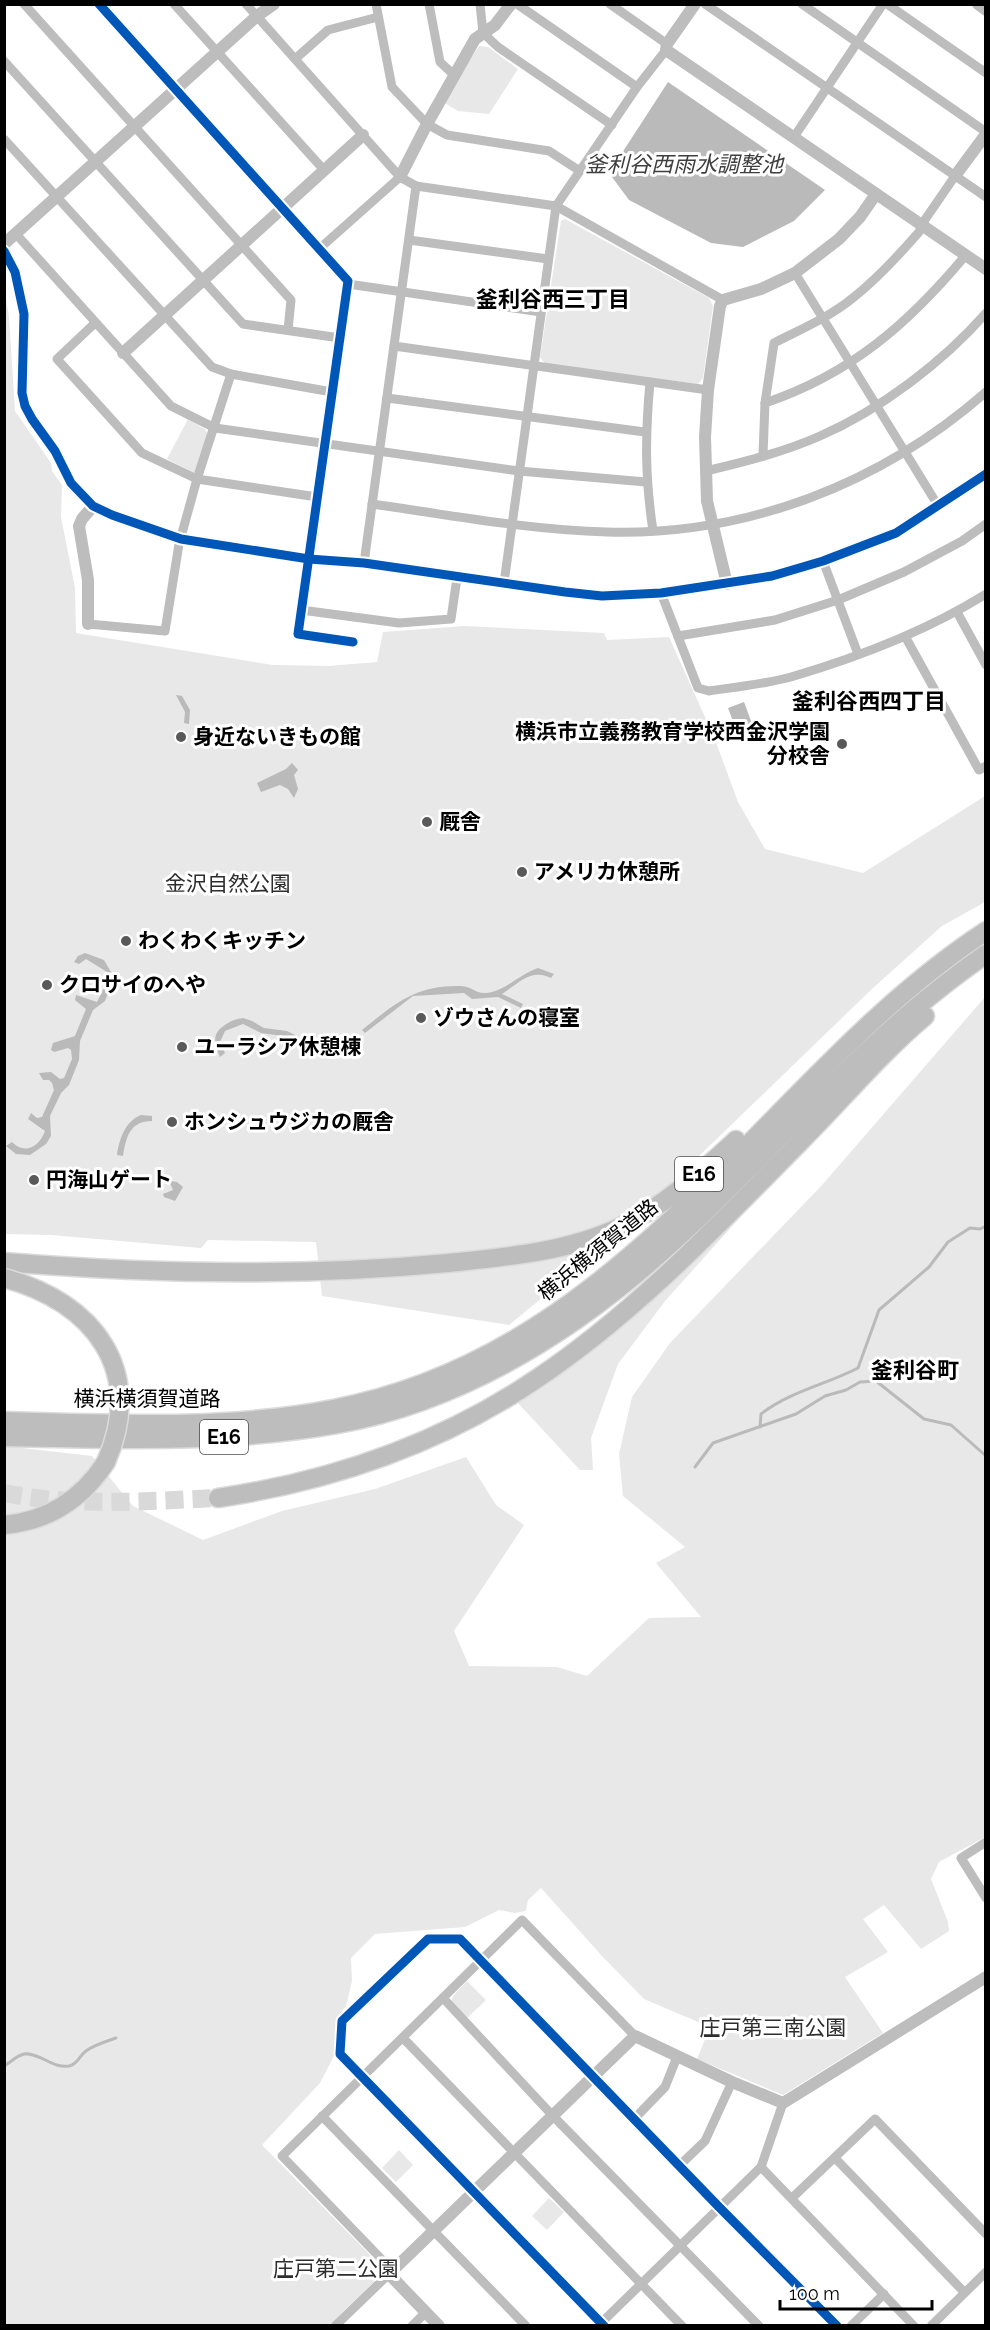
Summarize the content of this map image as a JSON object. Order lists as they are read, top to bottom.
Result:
{
  "streets": {
    "highway": ["E16", "横浜横須賀道路"]
  },
  "crossings": [
    ["E16", "横浜横須賀道路"]
  ],
  "districts": ["釜利谷西三丁目", "釜利谷西四丁目", "釜利谷町"],
  "water": ["釜利谷西雨水調整池"],
  "parks": ["金沢自然公園", "庄戸第三南公園", "庄戸第二公園"],
  "places": [
    "身近ないきもの館",
    "横浜市立義務教育学校西金沢学園 分校舎",
    "厩舎",
    "アメリカ休憩所",
    "わくわくキッチン",
    "クロサイのへや",
    "ゾウさんの寝室",
    "ユーラシア休憩棟",
    "ホンシュウジカの厩舎",
    "円海山ゲート"
  ],
  "scale_bar": "100 m"
}
